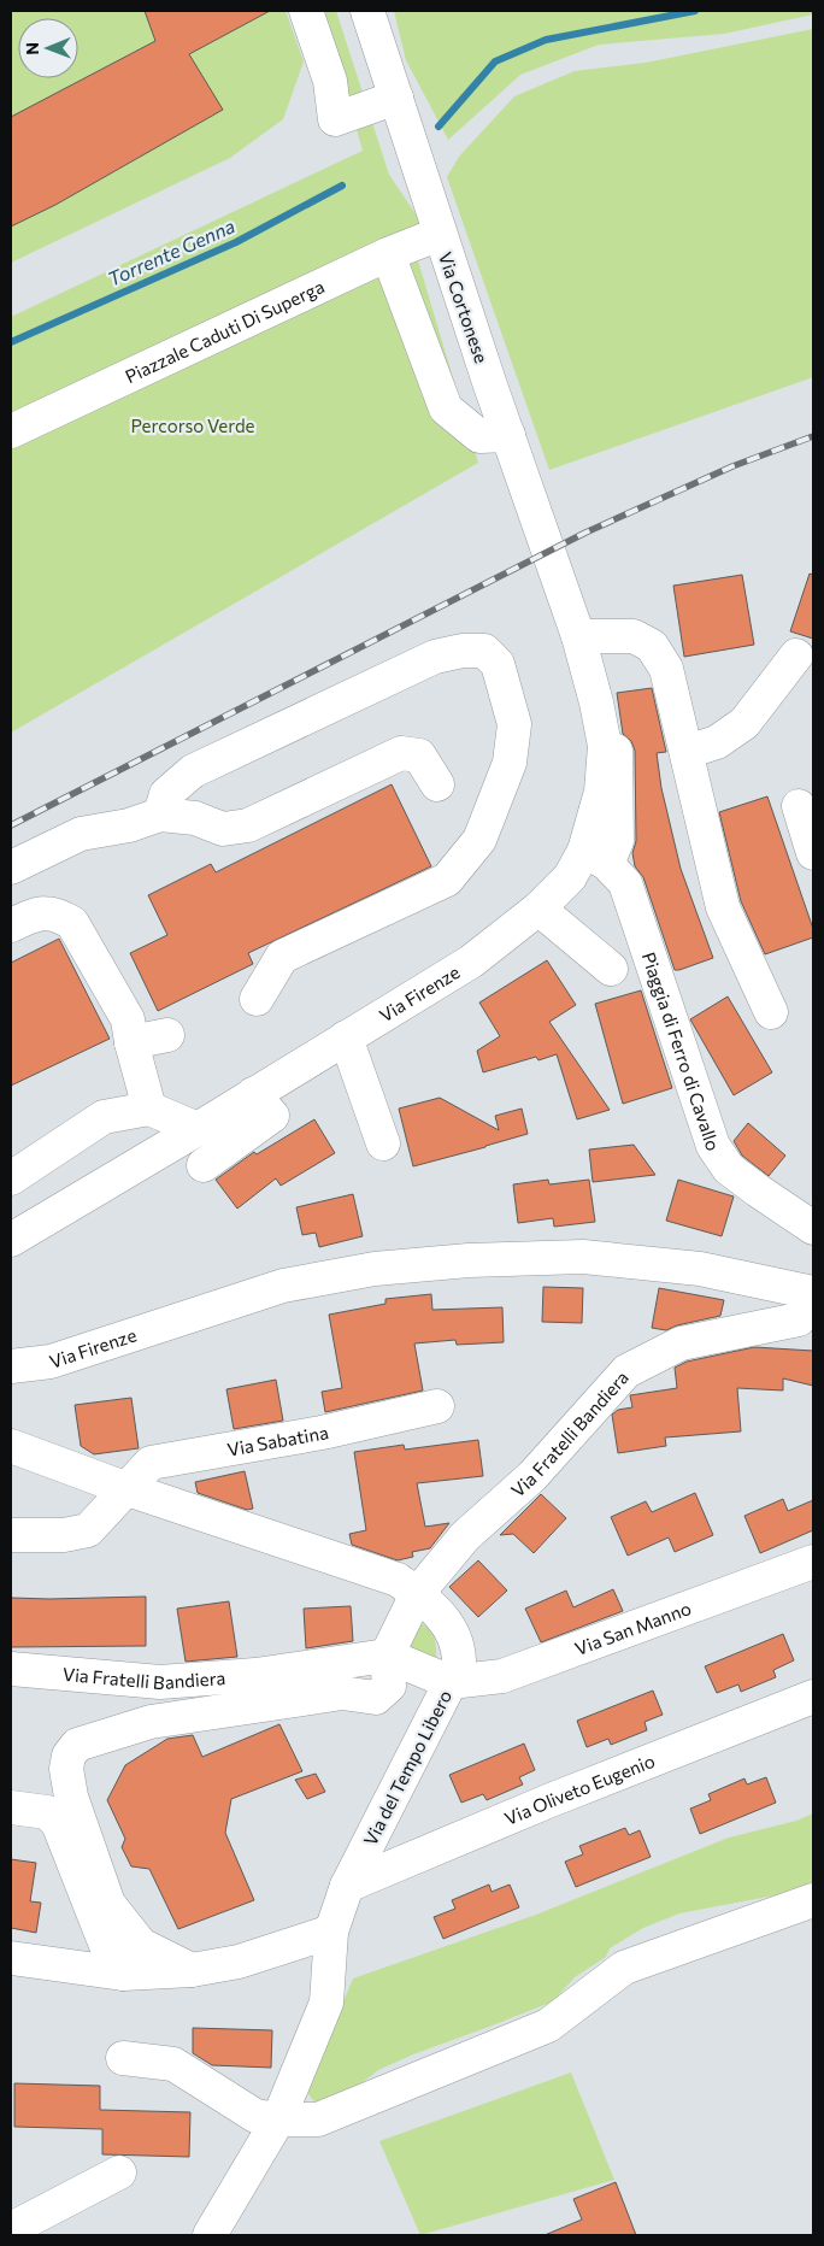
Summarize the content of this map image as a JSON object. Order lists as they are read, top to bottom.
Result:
{
  "streets": {
    "street": [
      "Via Cortonese",
      "Piazzale Caduti Di Superga",
      "Via Firenze",
      "Piaggia di Ferro di Cavallo",
      "Via Fratelli Bandiera",
      "Via Sabatina",
      "Via San Manno",
      "Via del Tempo Libero",
      "Via Oliveto Eugenio"
    ]
  },
  "crossings": [
    ["Via Cortonese", "Piazzale Caduti Di Superga"],
    ["Via Cortonese", "Via Firenze"],
    ["Via Firenze", "Piaggia di Ferro di Cavallo"],
    ["Via Fratelli Bandiera", "Via del Tempo Libero"],
    ["Via Sabatina", "Via del Tempo Libero"],
    ["Via San Manno", "Via del Tempo Libero"],
    ["Via del Tempo Libero", "Via Oliveto Eugenio"]
  ],
  "water": ["Torrente Genna"],
  "parks": ["Percorso Verde"],
  "north": "left"
}
